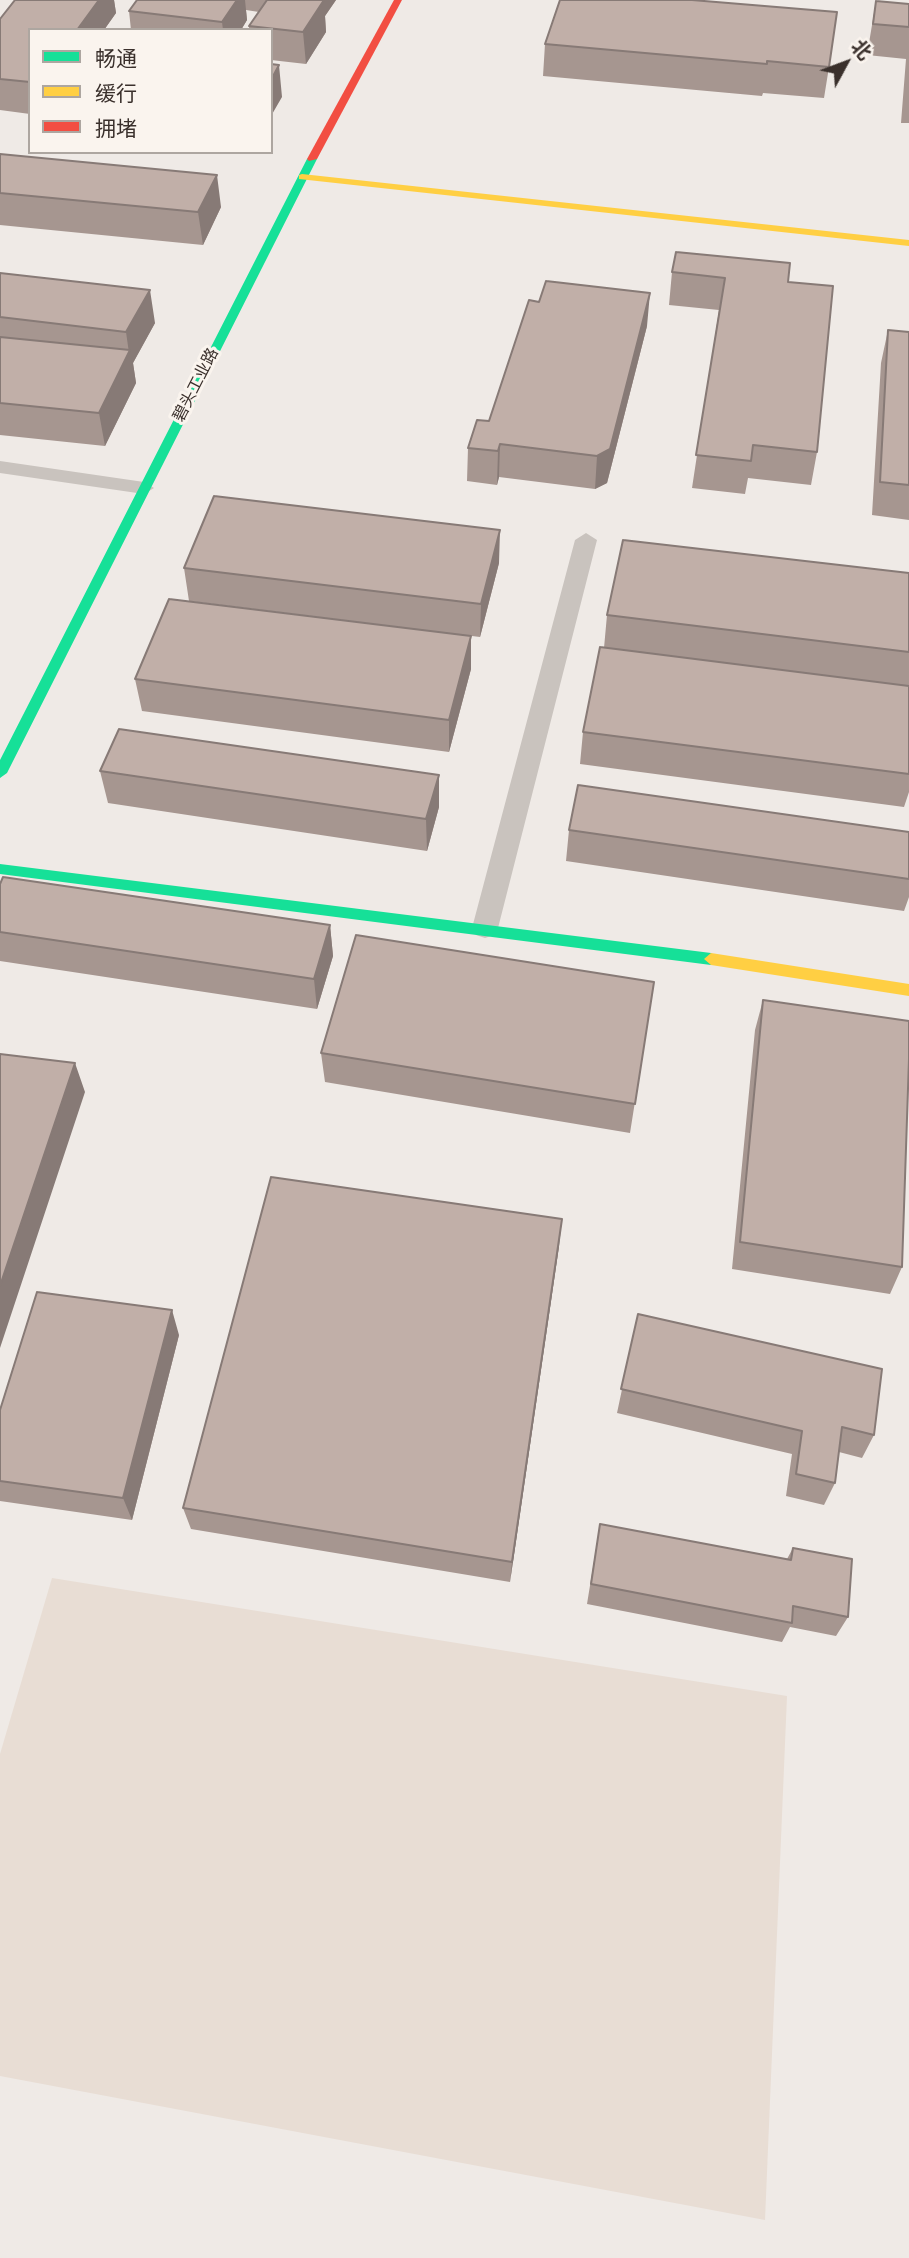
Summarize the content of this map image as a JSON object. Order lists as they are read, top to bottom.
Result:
{
  "streets": {
    "street": ["碧头工业路"]
  },
  "legend": ["畅通", "缓行", "拥堵"],
  "north": "top right"
}
